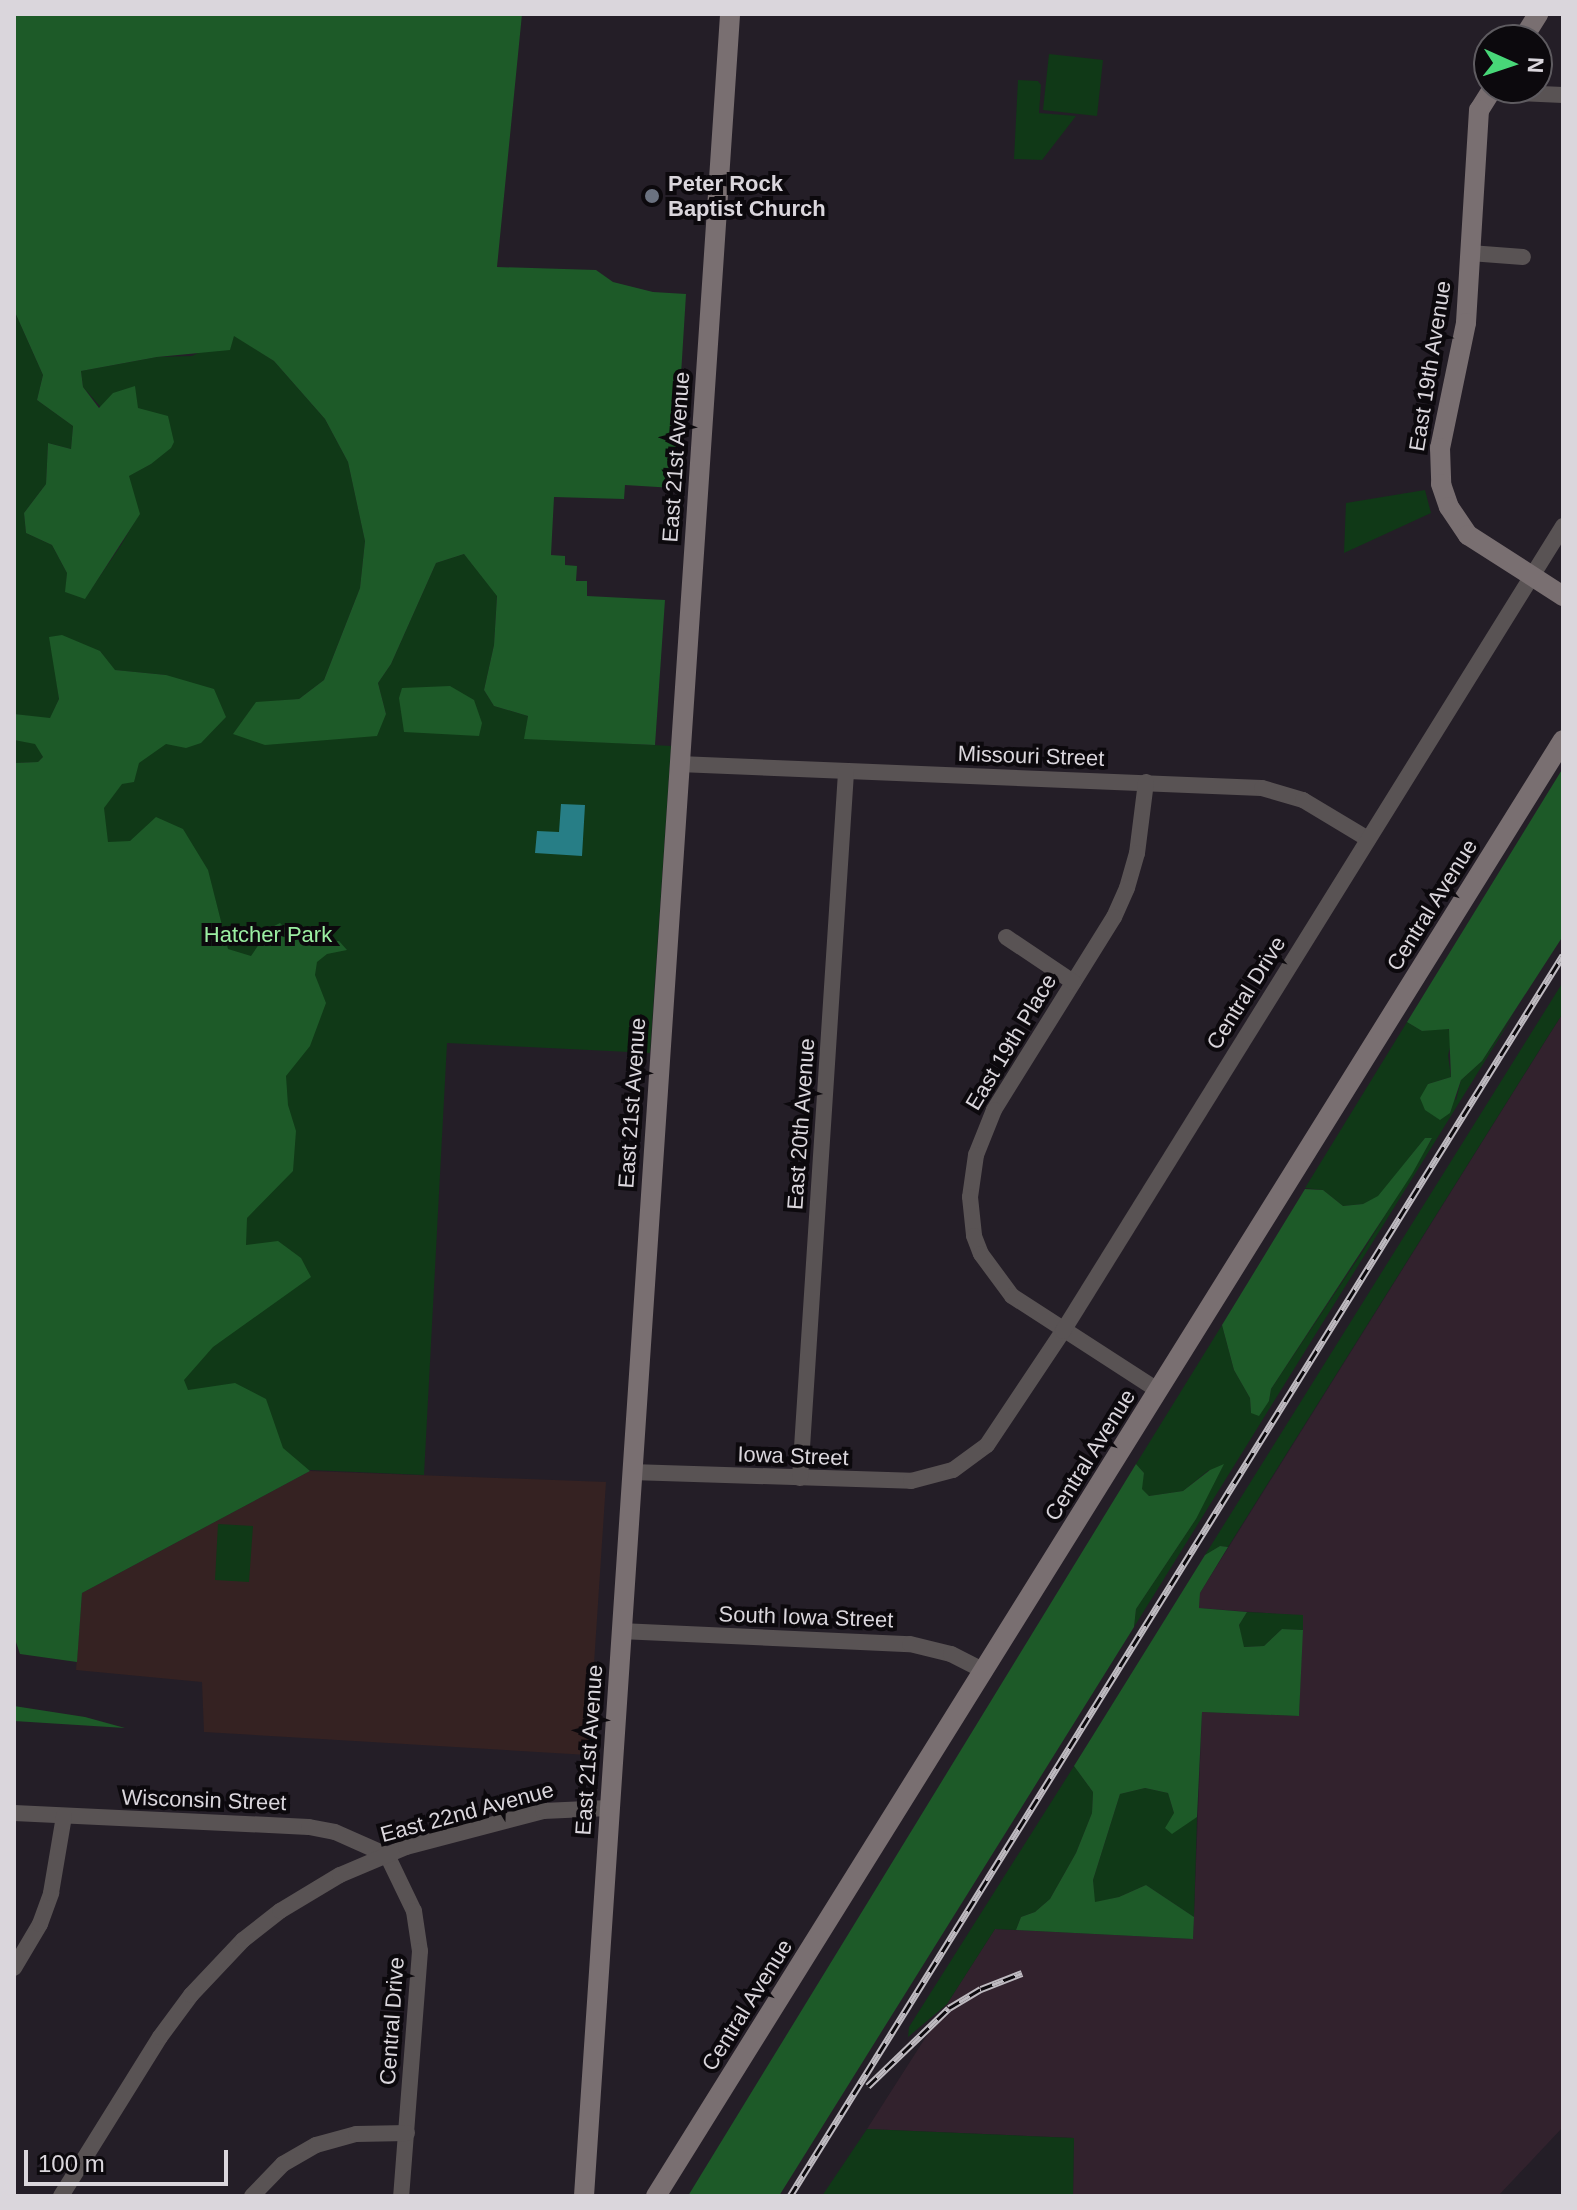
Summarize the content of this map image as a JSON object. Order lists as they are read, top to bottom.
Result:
{
  "streets": {
    "street": [
      "East 19th Avenue",
      "East 21st Avenue",
      "Missouri Street",
      "Central Avenue",
      "Central Drive",
      "East 19th Place",
      "East 20th Avenue",
      "Iowa Street",
      "South Iowa Street",
      "Wisconsin Street",
      "East 22nd Avenue"
    ]
  },
  "crossings": [
    ["East 19th Avenue", "Central Drive"],
    ["East 21st Avenue", "Missouri Street"],
    ["East 21st Avenue", "Iowa Street"],
    ["East 21st Avenue", "South Iowa Street"],
    ["East 21st Avenue", "East 22nd Avenue"],
    ["Missouri Street", "Central Drive"],
    ["Missouri Street", "East 19th Place"],
    ["Missouri Street", "East 20th Avenue"],
    ["Central Avenue", "East 19th Place"],
    ["Central Avenue", "South Iowa Street"],
    ["Central Drive", "East 19th Place"],
    ["Central Drive", "Iowa Street"],
    ["Central Drive", "Wisconsin Street"],
    ["Central Drive", "East 22nd Avenue"],
    ["East 20th Avenue", "Iowa Street"],
    ["Wisconsin Street", "East 22nd Avenue"]
  ],
  "parks": ["Hatcher Park"],
  "places": ["Peter Rock Baptist Church"],
  "scale_bar": "100 m",
  "north": "right"
}
